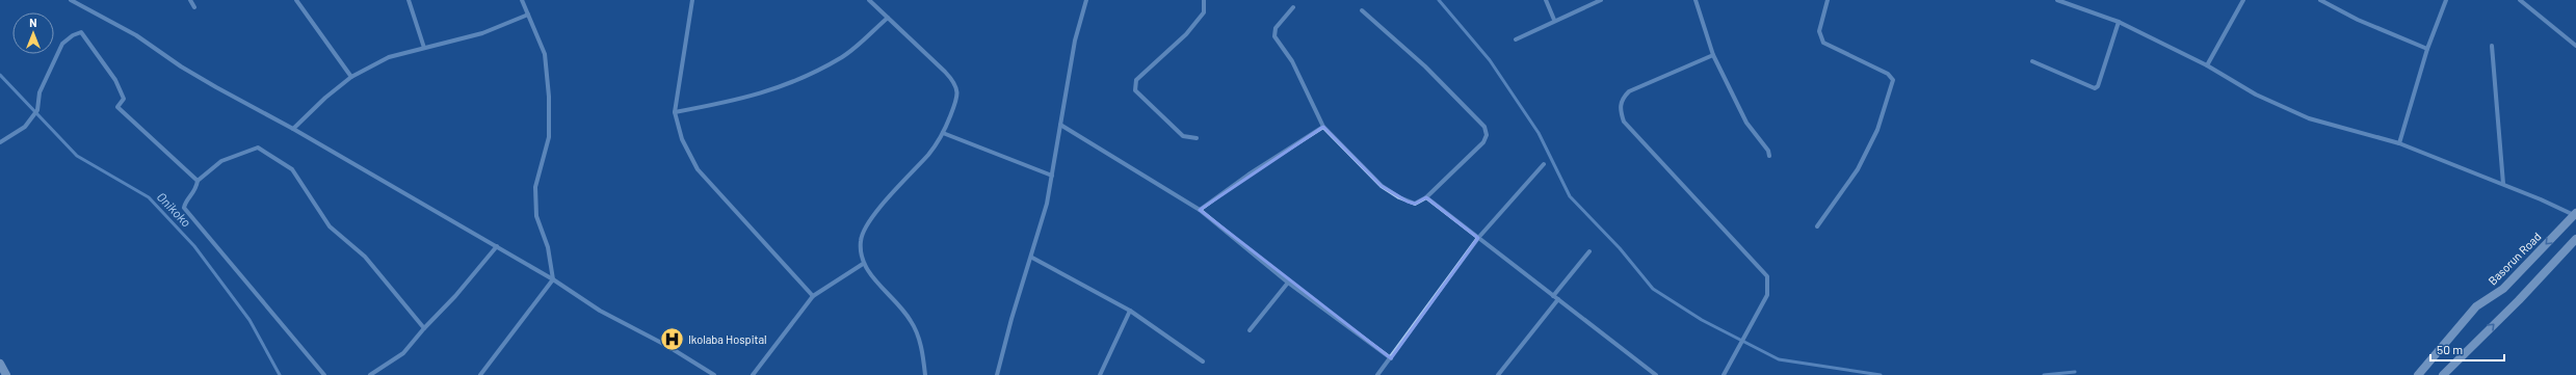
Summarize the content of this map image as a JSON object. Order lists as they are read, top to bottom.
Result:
{
  "streets": {
    "main road": ["Basorun Road"]
  },
  "water": ["Onikoko"],
  "places": {
    "hospital": ["Ikolaba Hospital"]
  },
  "scale_bar": "50 m",
  "north": "top"
}
